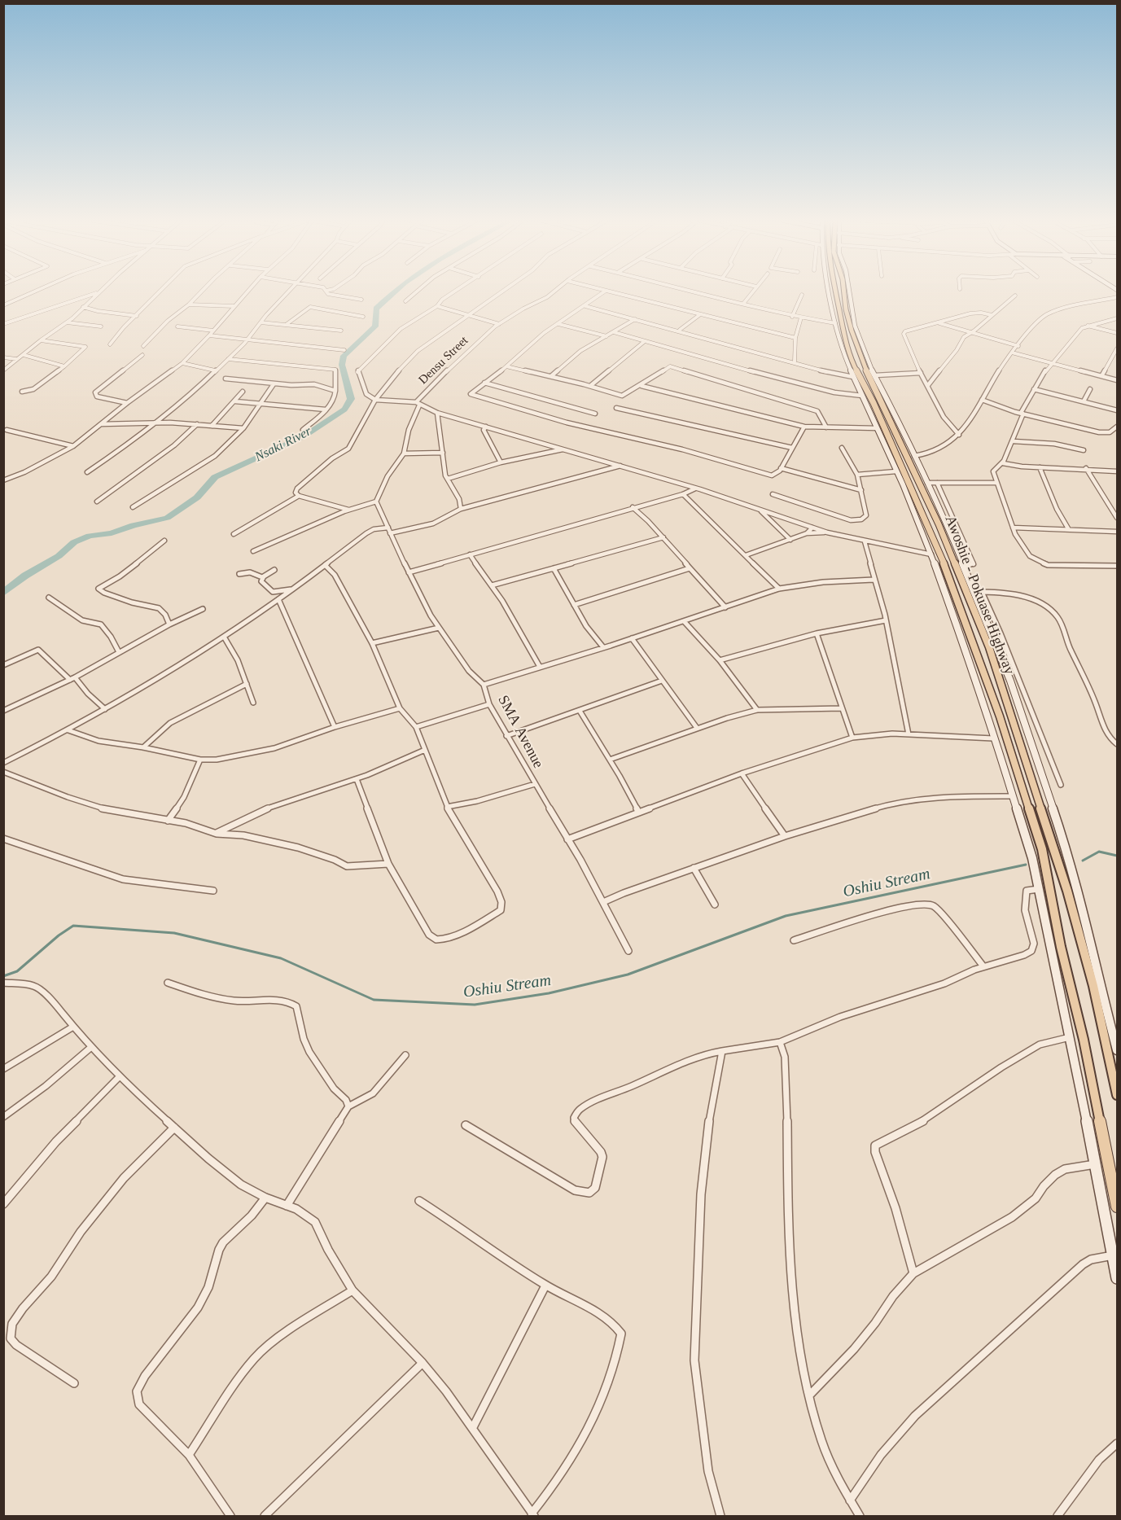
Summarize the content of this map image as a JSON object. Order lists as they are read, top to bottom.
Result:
{
  "streets": {
    "main road": ["Awoshie - Pokuase Highway"],
    "street": ["Densu Street", "SMA Avenue"]
  },
  "water": ["Nsaki River", "Oshiu Stream"]
}
